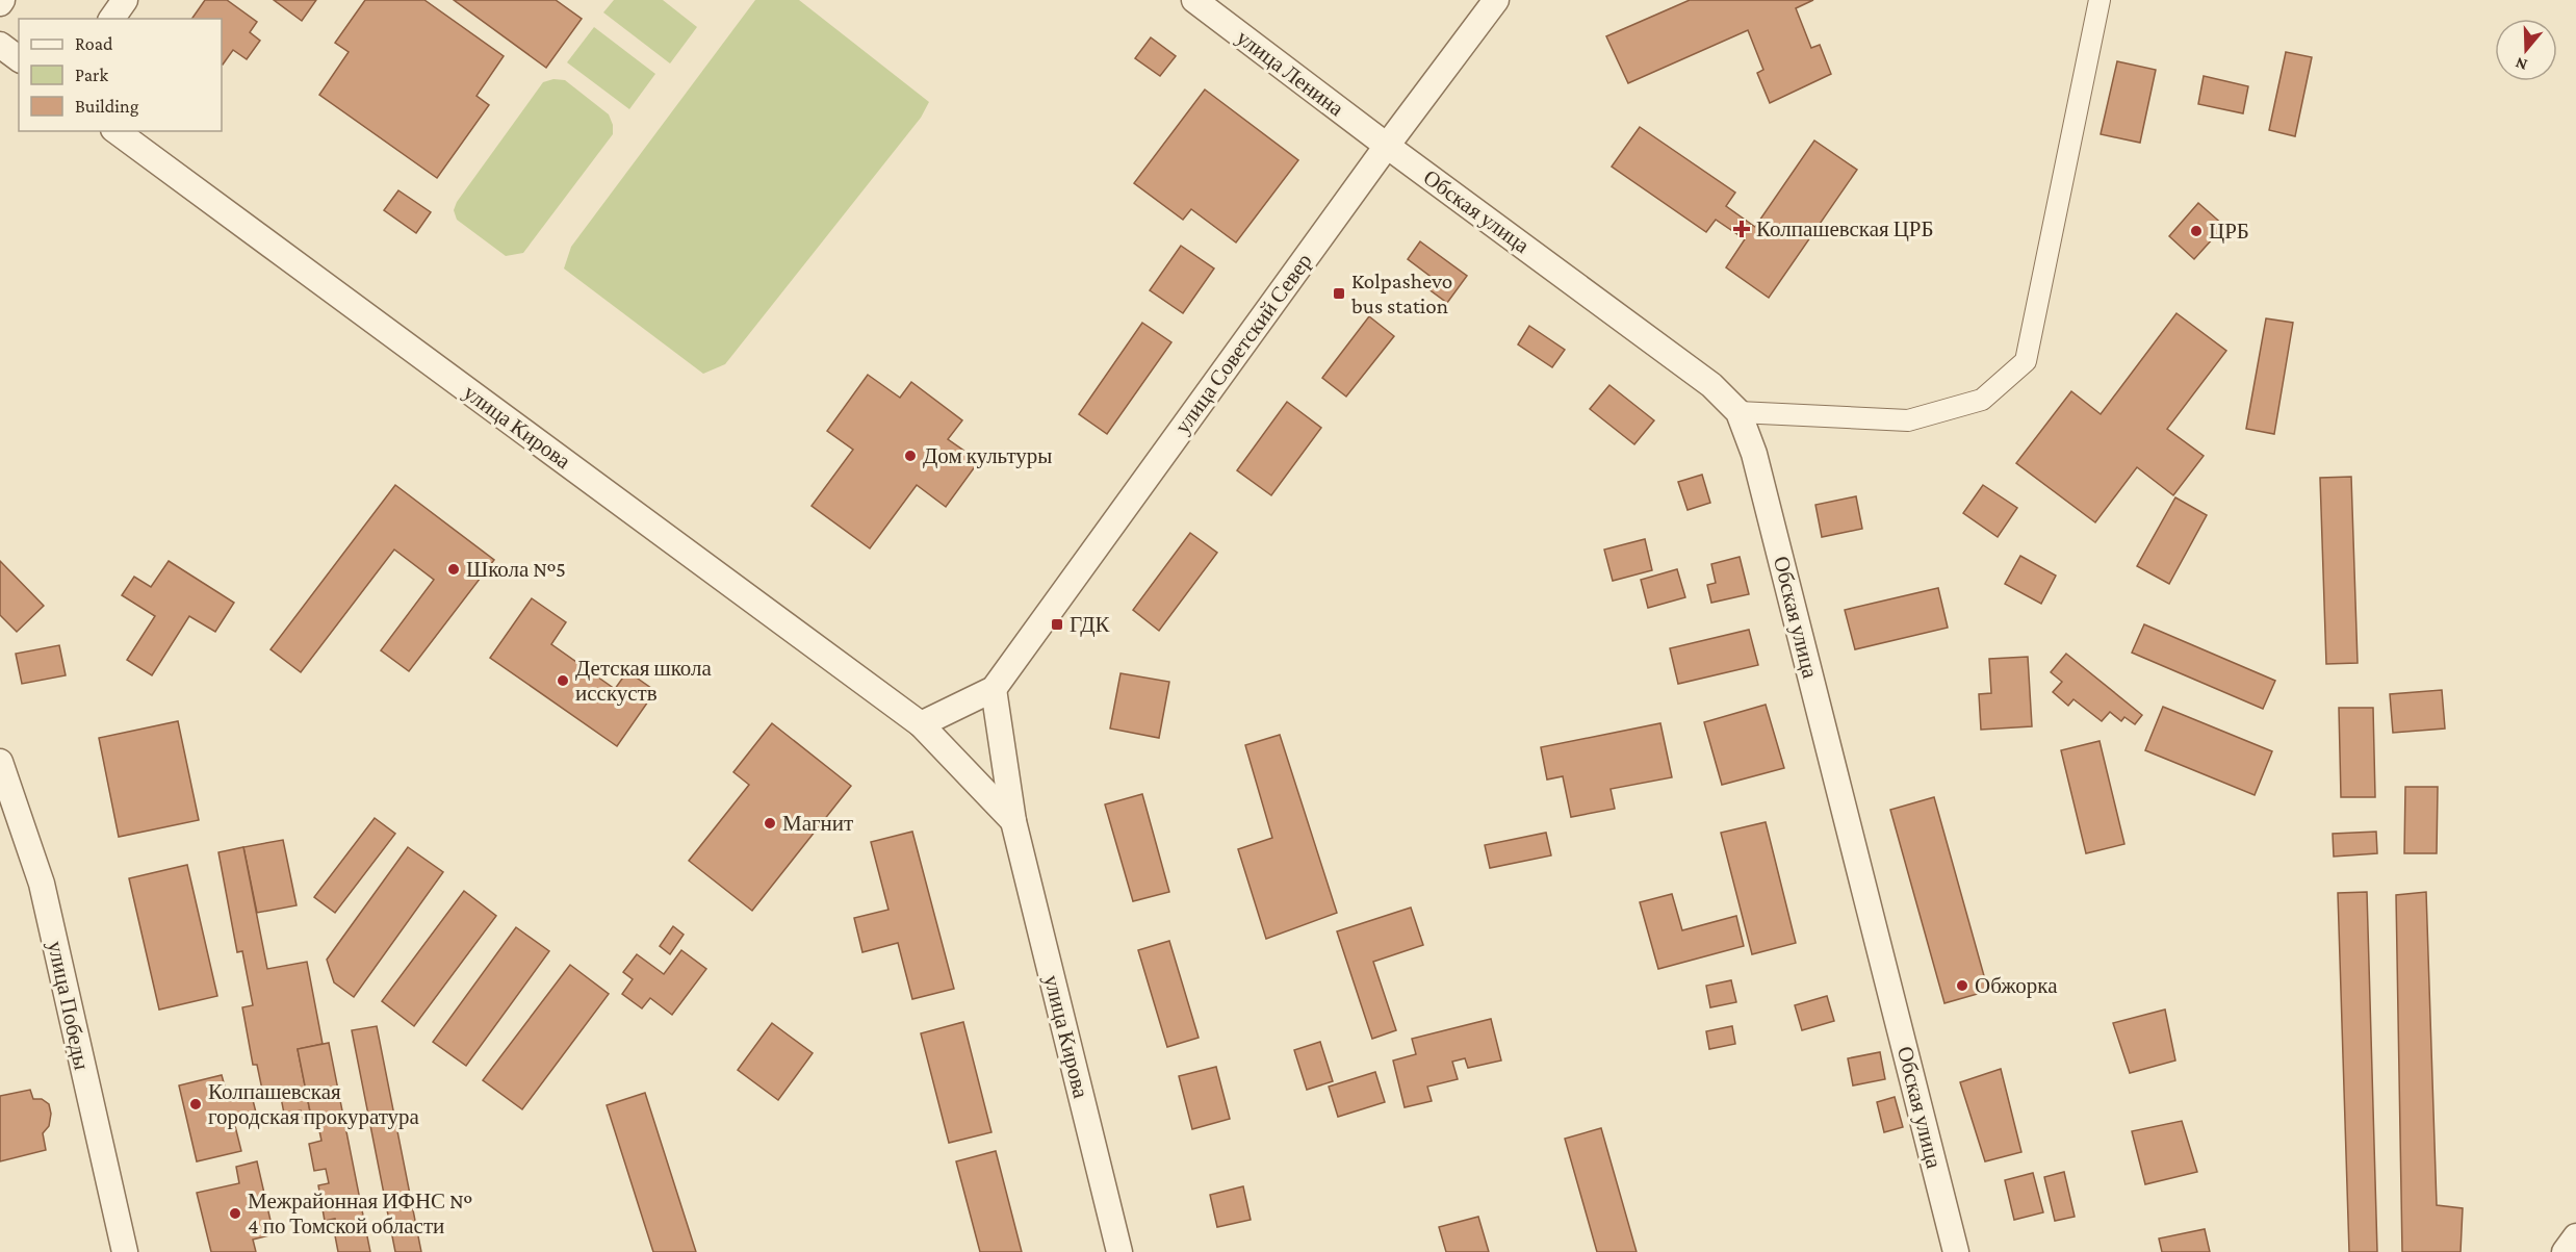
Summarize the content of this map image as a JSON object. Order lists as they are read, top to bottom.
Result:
{
  "streets": {
    "street": [
      "улица Ленина",
      "Обская улица",
      "улица Советский Север",
      "улица Кирова",
      "улица Победы"
    ]
  },
  "crossings": [
    ["улица Ленина", "Обская улица"],
    ["улица Ленина", "улица Советский Север"],
    ["Обская улица", "улица Советский Север"],
    ["улица Советский Север", "улица Кирова"]
  ],
  "places": {
    "health": ["Колпашевская ЦРБ"],
    "other": [
      "ЦРБ",
      "Дом культуры",
      "Школа №5",
      "Детская школа исскуств",
      "Магнит",
      "Обжорка",
      "Колпашевская городская прокуратура",
      "Межрайонная ИФНС № 4 по Томской области"
    ],
    "transit": ["Kolpashevo bus station", "ГДК"]
  },
  "legend": ["Road", "Park", "Building"],
  "north": "bottom"
}
